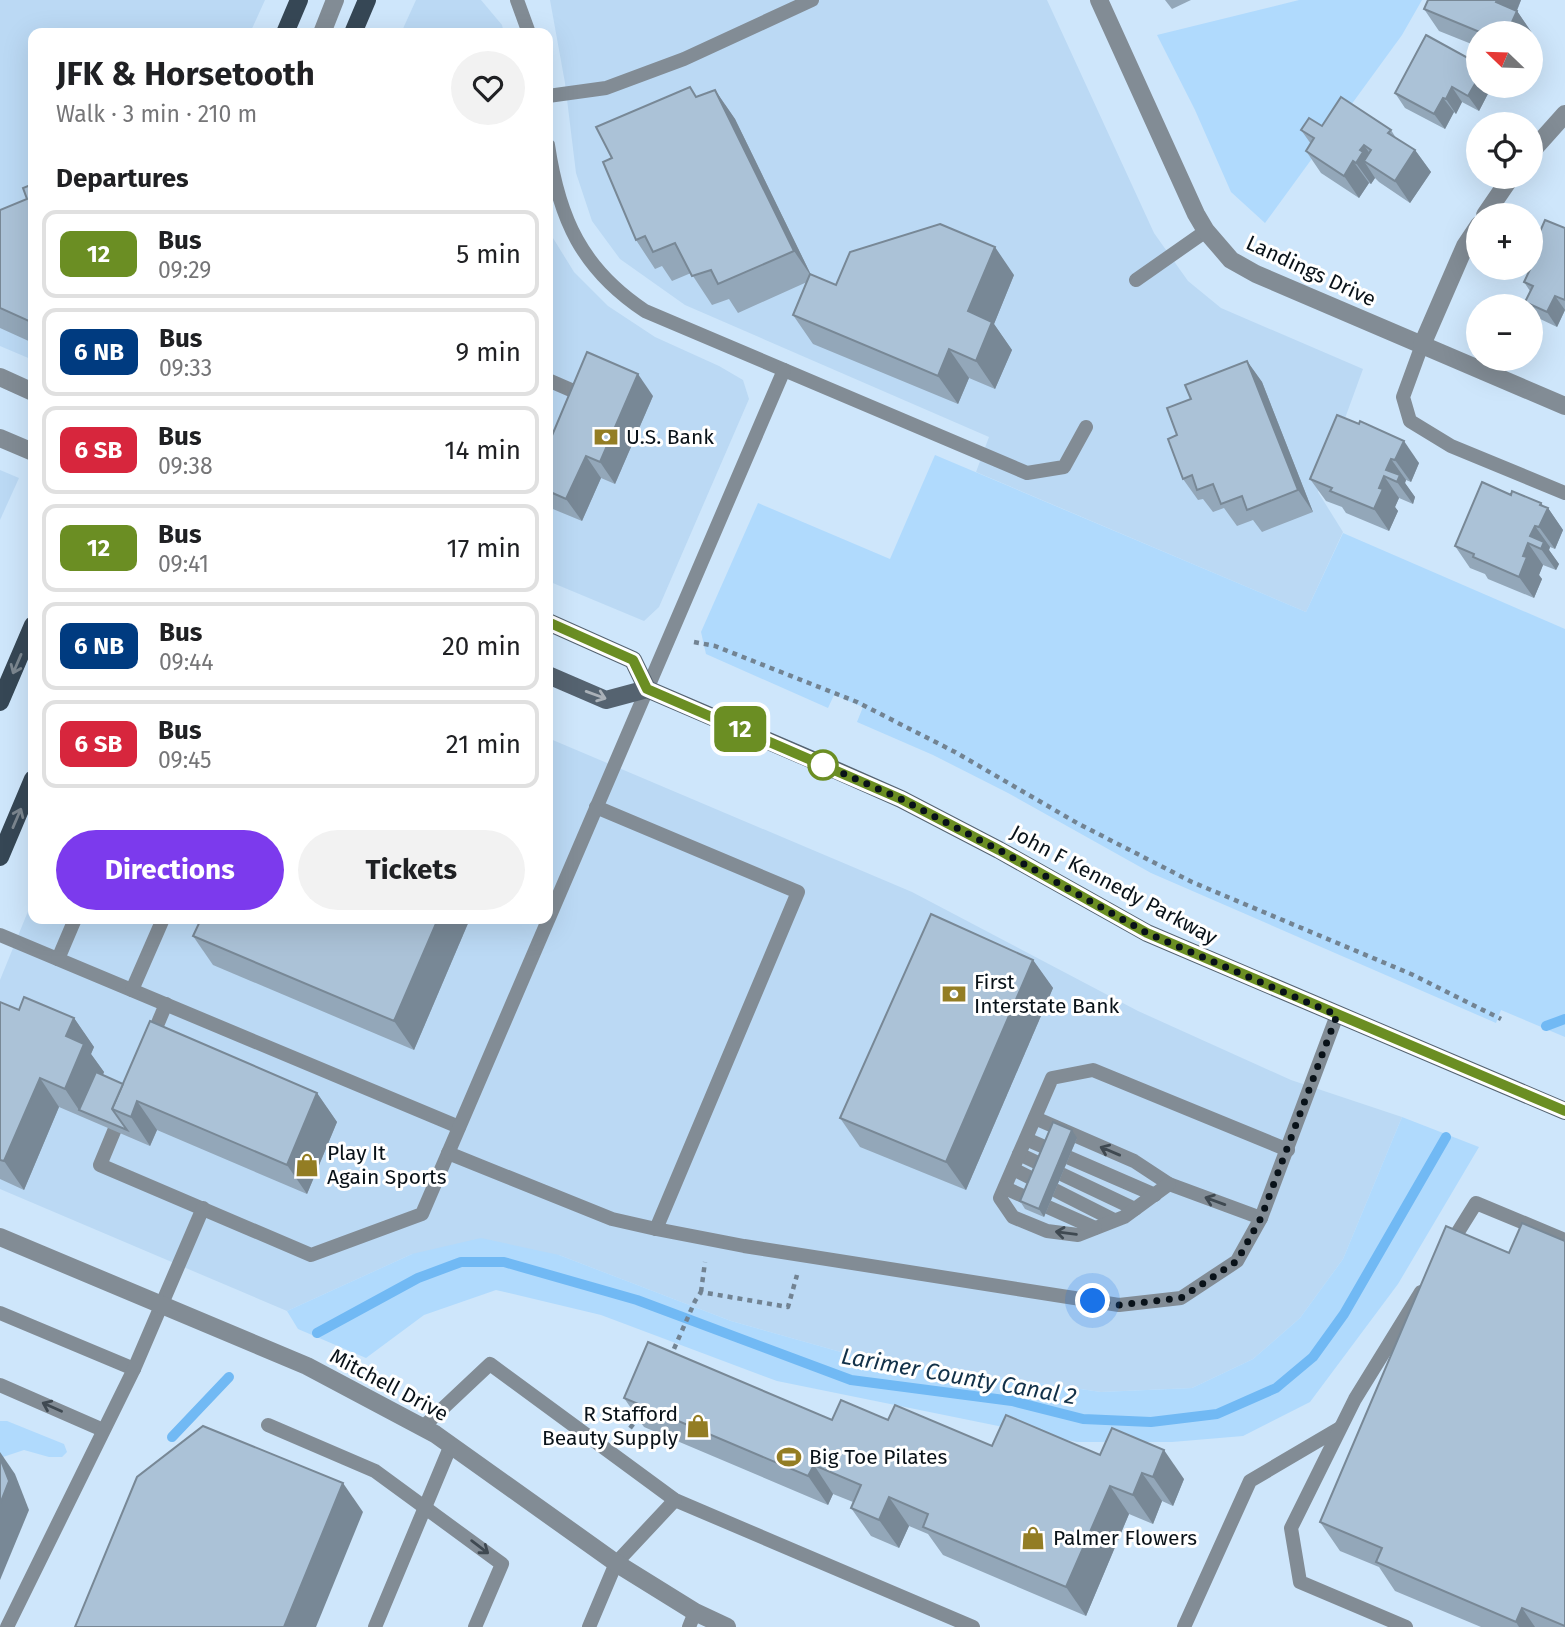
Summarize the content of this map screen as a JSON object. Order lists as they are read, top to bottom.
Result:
{
  "streets": {
    "street": ["Landings Drive", "John F Kennedy Parkway", "Mitchell Drive"]
  },
  "water": ["Larimer County Canal 2"],
  "places": {
    "bank": ["U.S. Bank", "First Interstate Bank"],
    "shop": ["Play It Again Sports", "R Stafford Beauty Supply", "Palmer Flowers"],
    "sports": ["Big Toe Pilates"]
  },
  "lines": ["bus line 12"],
  "north": "top left",
  "page": {
    "on_map": "12",
    "map_buttons": ["+", "−"],
    "heading": [
      ["JFK & Horsetooth", "Walk · 3 min · 210 m"],
      "Departures"
    ],
    "list": [
      {
        "mark": "12",
        "name": "Bus",
        "note": "09:29",
        "value": "5 min"
      },
      {
        "mark": "6 NB",
        "name": "Bus",
        "note": "09:33",
        "value": "9 min"
      },
      {
        "mark": "6 SB",
        "name": "Bus",
        "note": "09:38",
        "value": "14 min"
      },
      {
        "mark": "12",
        "name": "Bus",
        "note": "09:41",
        "value": "17 min"
      },
      {
        "mark": "6 NB",
        "name": "Bus",
        "note": "09:44",
        "value": "20 min"
      },
      {
        "mark": "6 SB",
        "name": "Bus",
        "note": "09:45",
        "value": "21 min"
      }
    ],
    "buttons": ["Directions", "Tickets"]
  }
}
